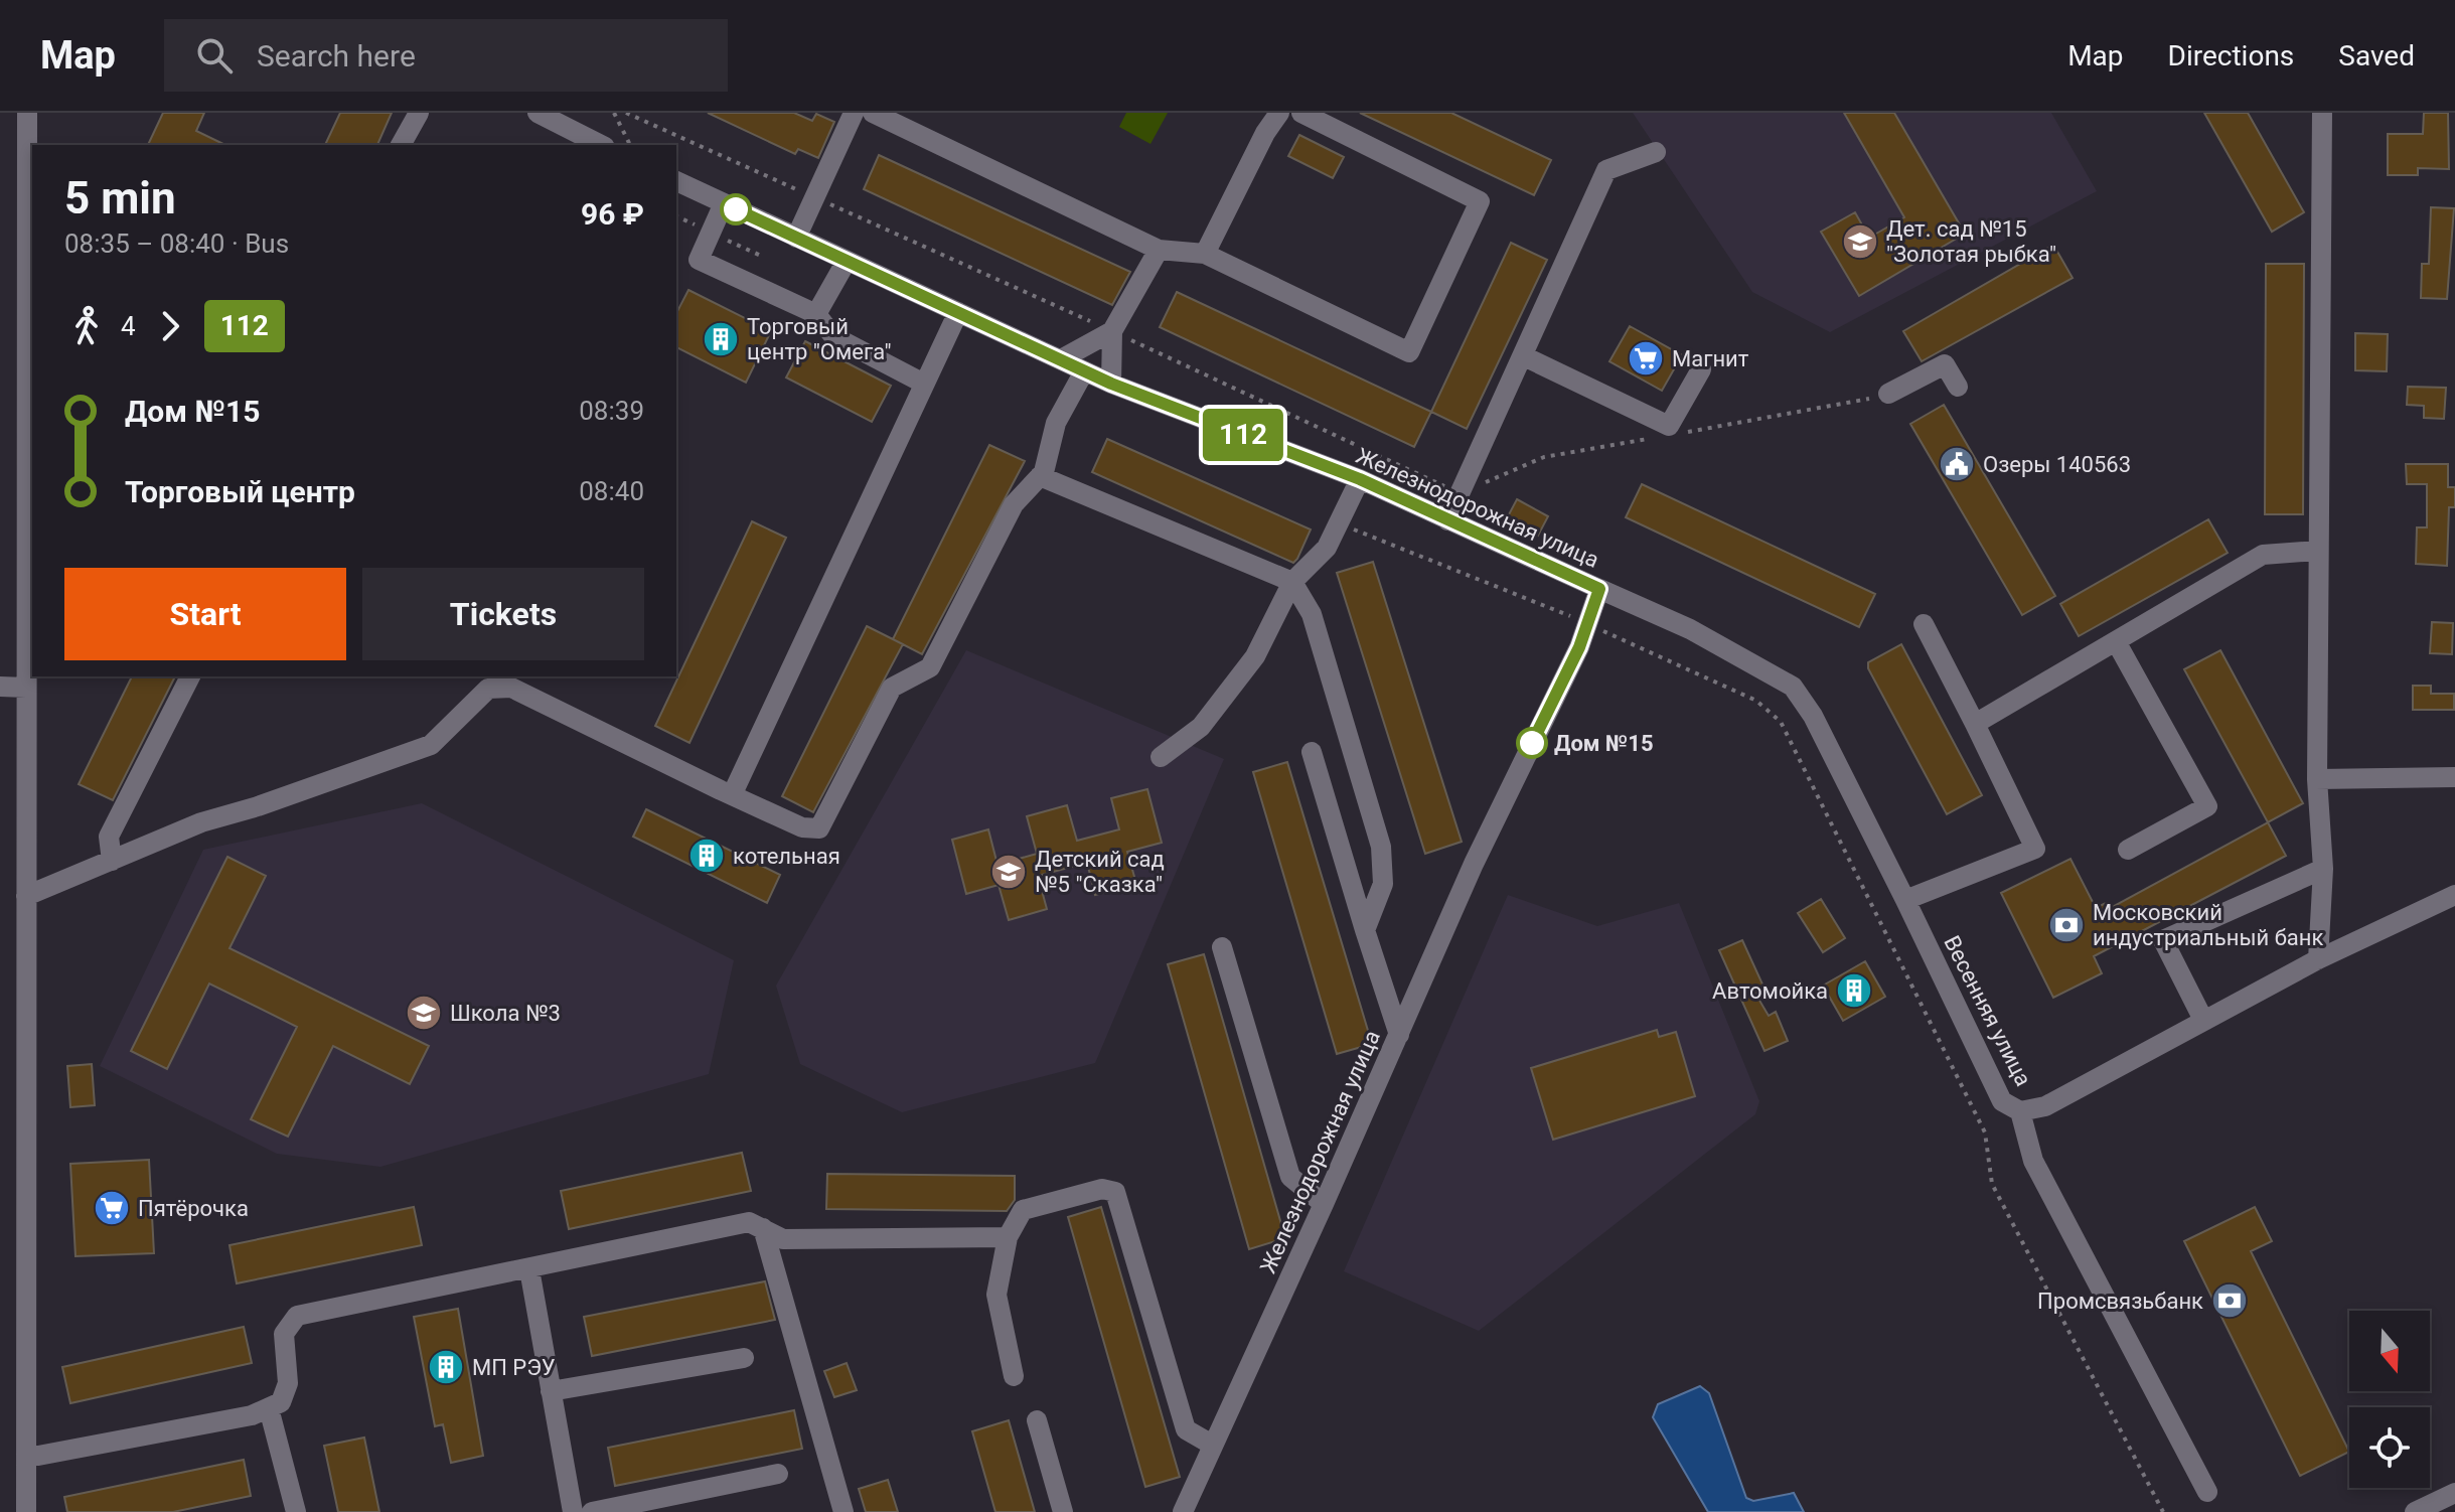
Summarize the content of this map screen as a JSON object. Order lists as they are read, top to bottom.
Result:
{
  "streets": {
    "street": ["Железнодорожная улица", "Весенняя улица"]
  },
  "crossings": [
    ["Железнодорожная улица", "Весенняя улица"]
  ],
  "places": {
    "school or university": ["Дет. сад №15 \"Золотая рыбка\"", "Детский сад №5 \"Сказка\"", "Школа №3"],
    "building": [
      "Торговый центр \"Омега\"",
      "котельная",
      "Автомойка",
      "МП РЭУ"
    ],
    "supermarket": ["Магнит", "Пятёрочка"],
    "public building": ["Озеры 140563"],
    "other": ["Дом №15"],
    "bank": ["Московский индустриальный банк", "Промсвязьбанк"]
  },
  "lines": ["bus line 112"],
  "north": "bottom",
  "page": {
    "header": "Map",
    "search": "Search here",
    "nav": ["Map", "Directions", "Saved"],
    "on_map": "112",
    "heading": ["5 min", "08:35 – 08:40 · Bus", "96 ₽"],
    "legs": ["4", "112"],
    "list": [
      {
        "name": "Дом №15",
        "value": "08:39"
      },
      {
        "name": "Торговый центр",
        "value": "08:40"
      }
    ],
    "buttons": ["Start", "Tickets"]
  }
}
